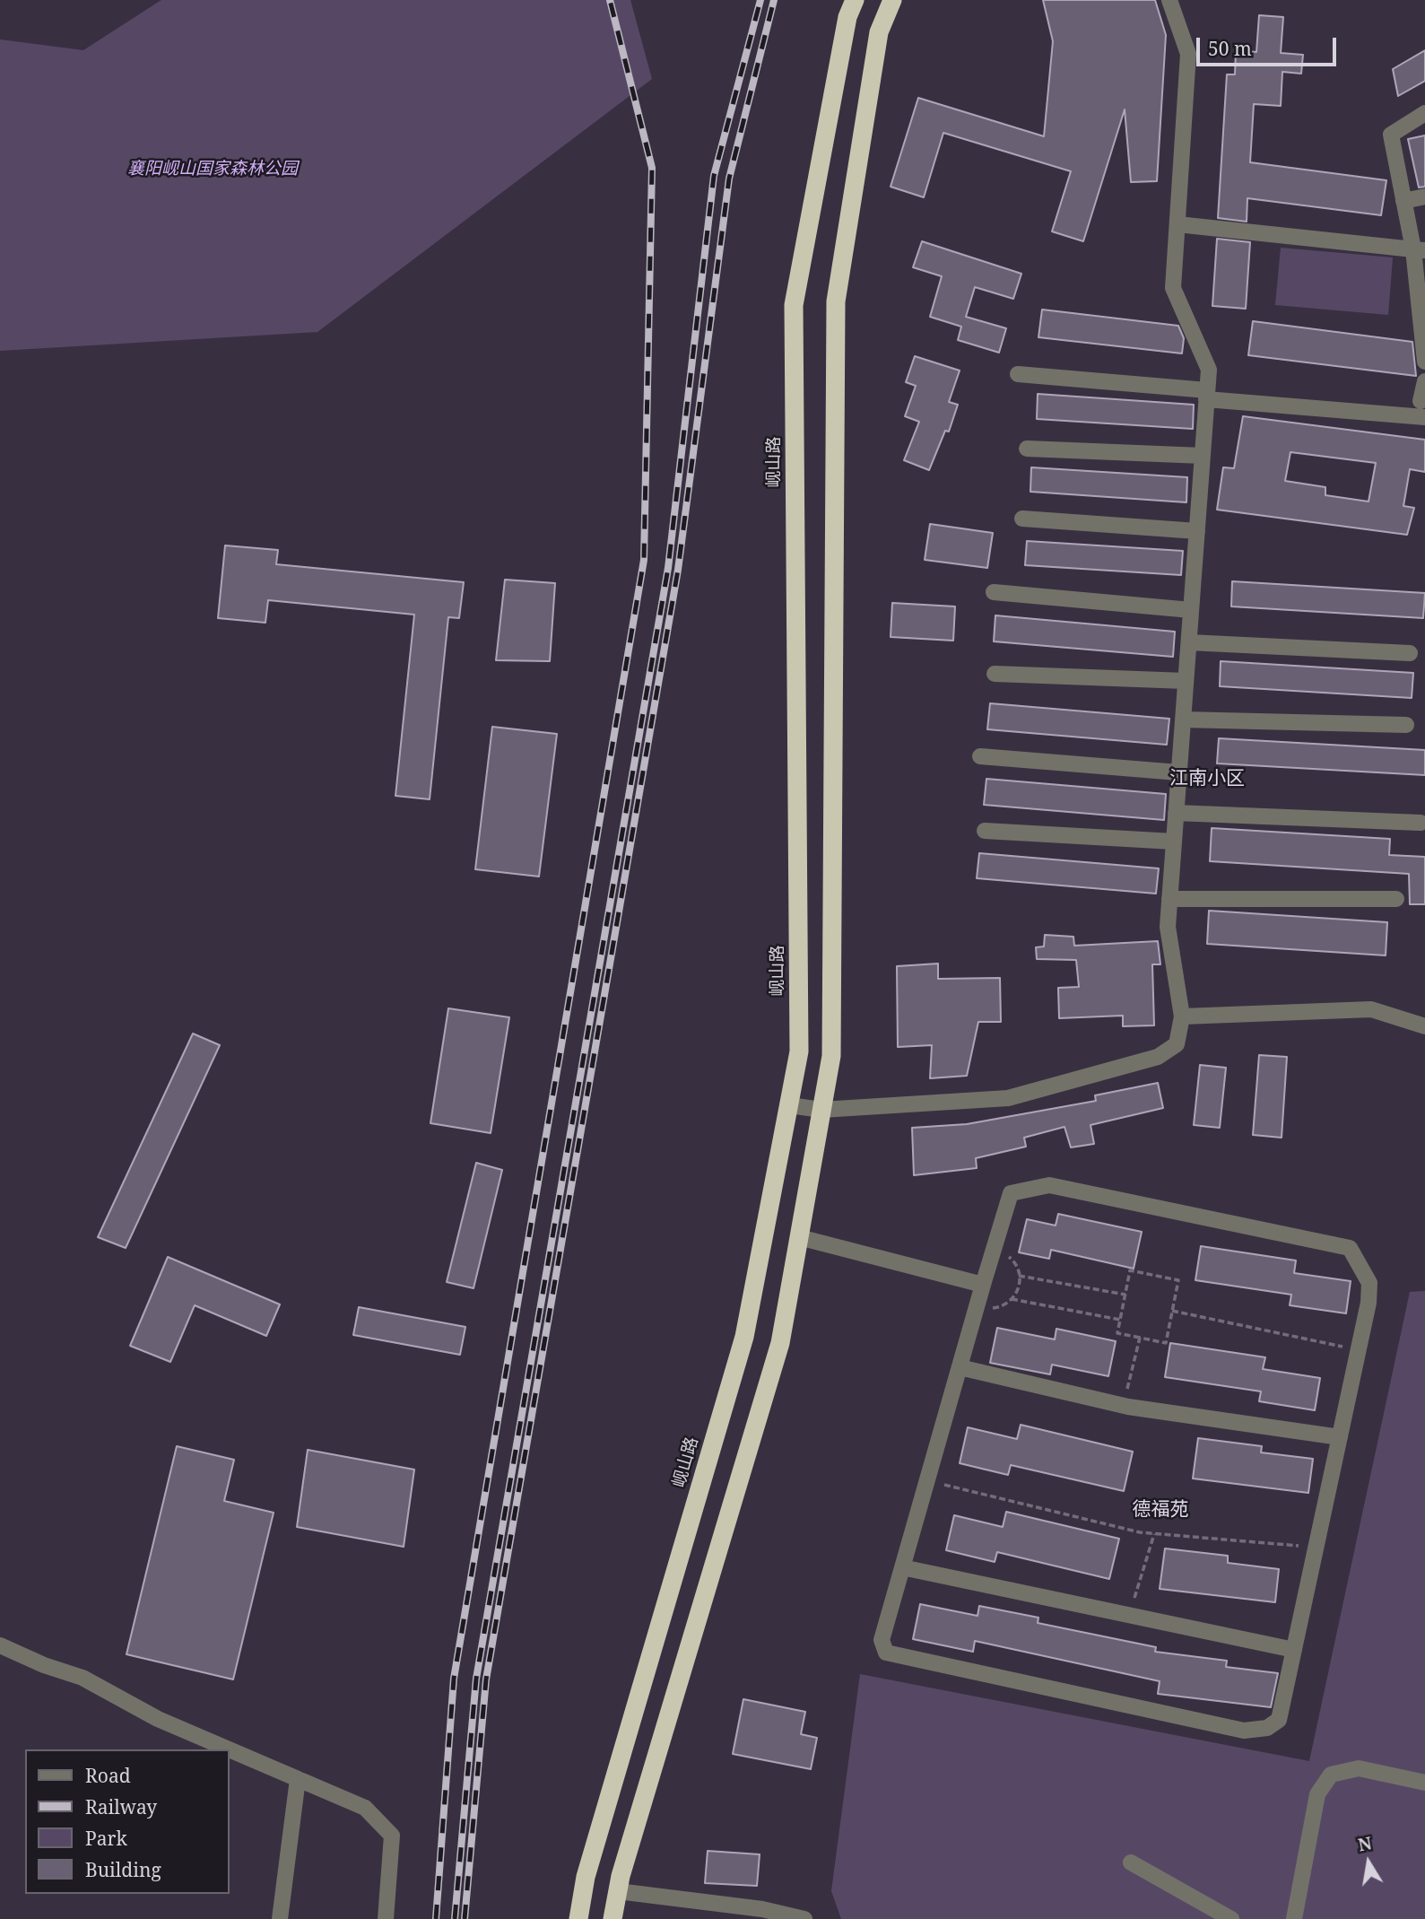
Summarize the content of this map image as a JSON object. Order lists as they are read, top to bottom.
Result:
{
  "streets": {
    "highway": ["岘山路"]
  },
  "districts": ["江南小区", "德福苑"],
  "parks": ["襄阳岘山国家森林公园"],
  "legend": [
    "Road",
    "Railway",
    "Park",
    "Building"
  ],
  "scale_bar": "50 m",
  "north": "top"
}
